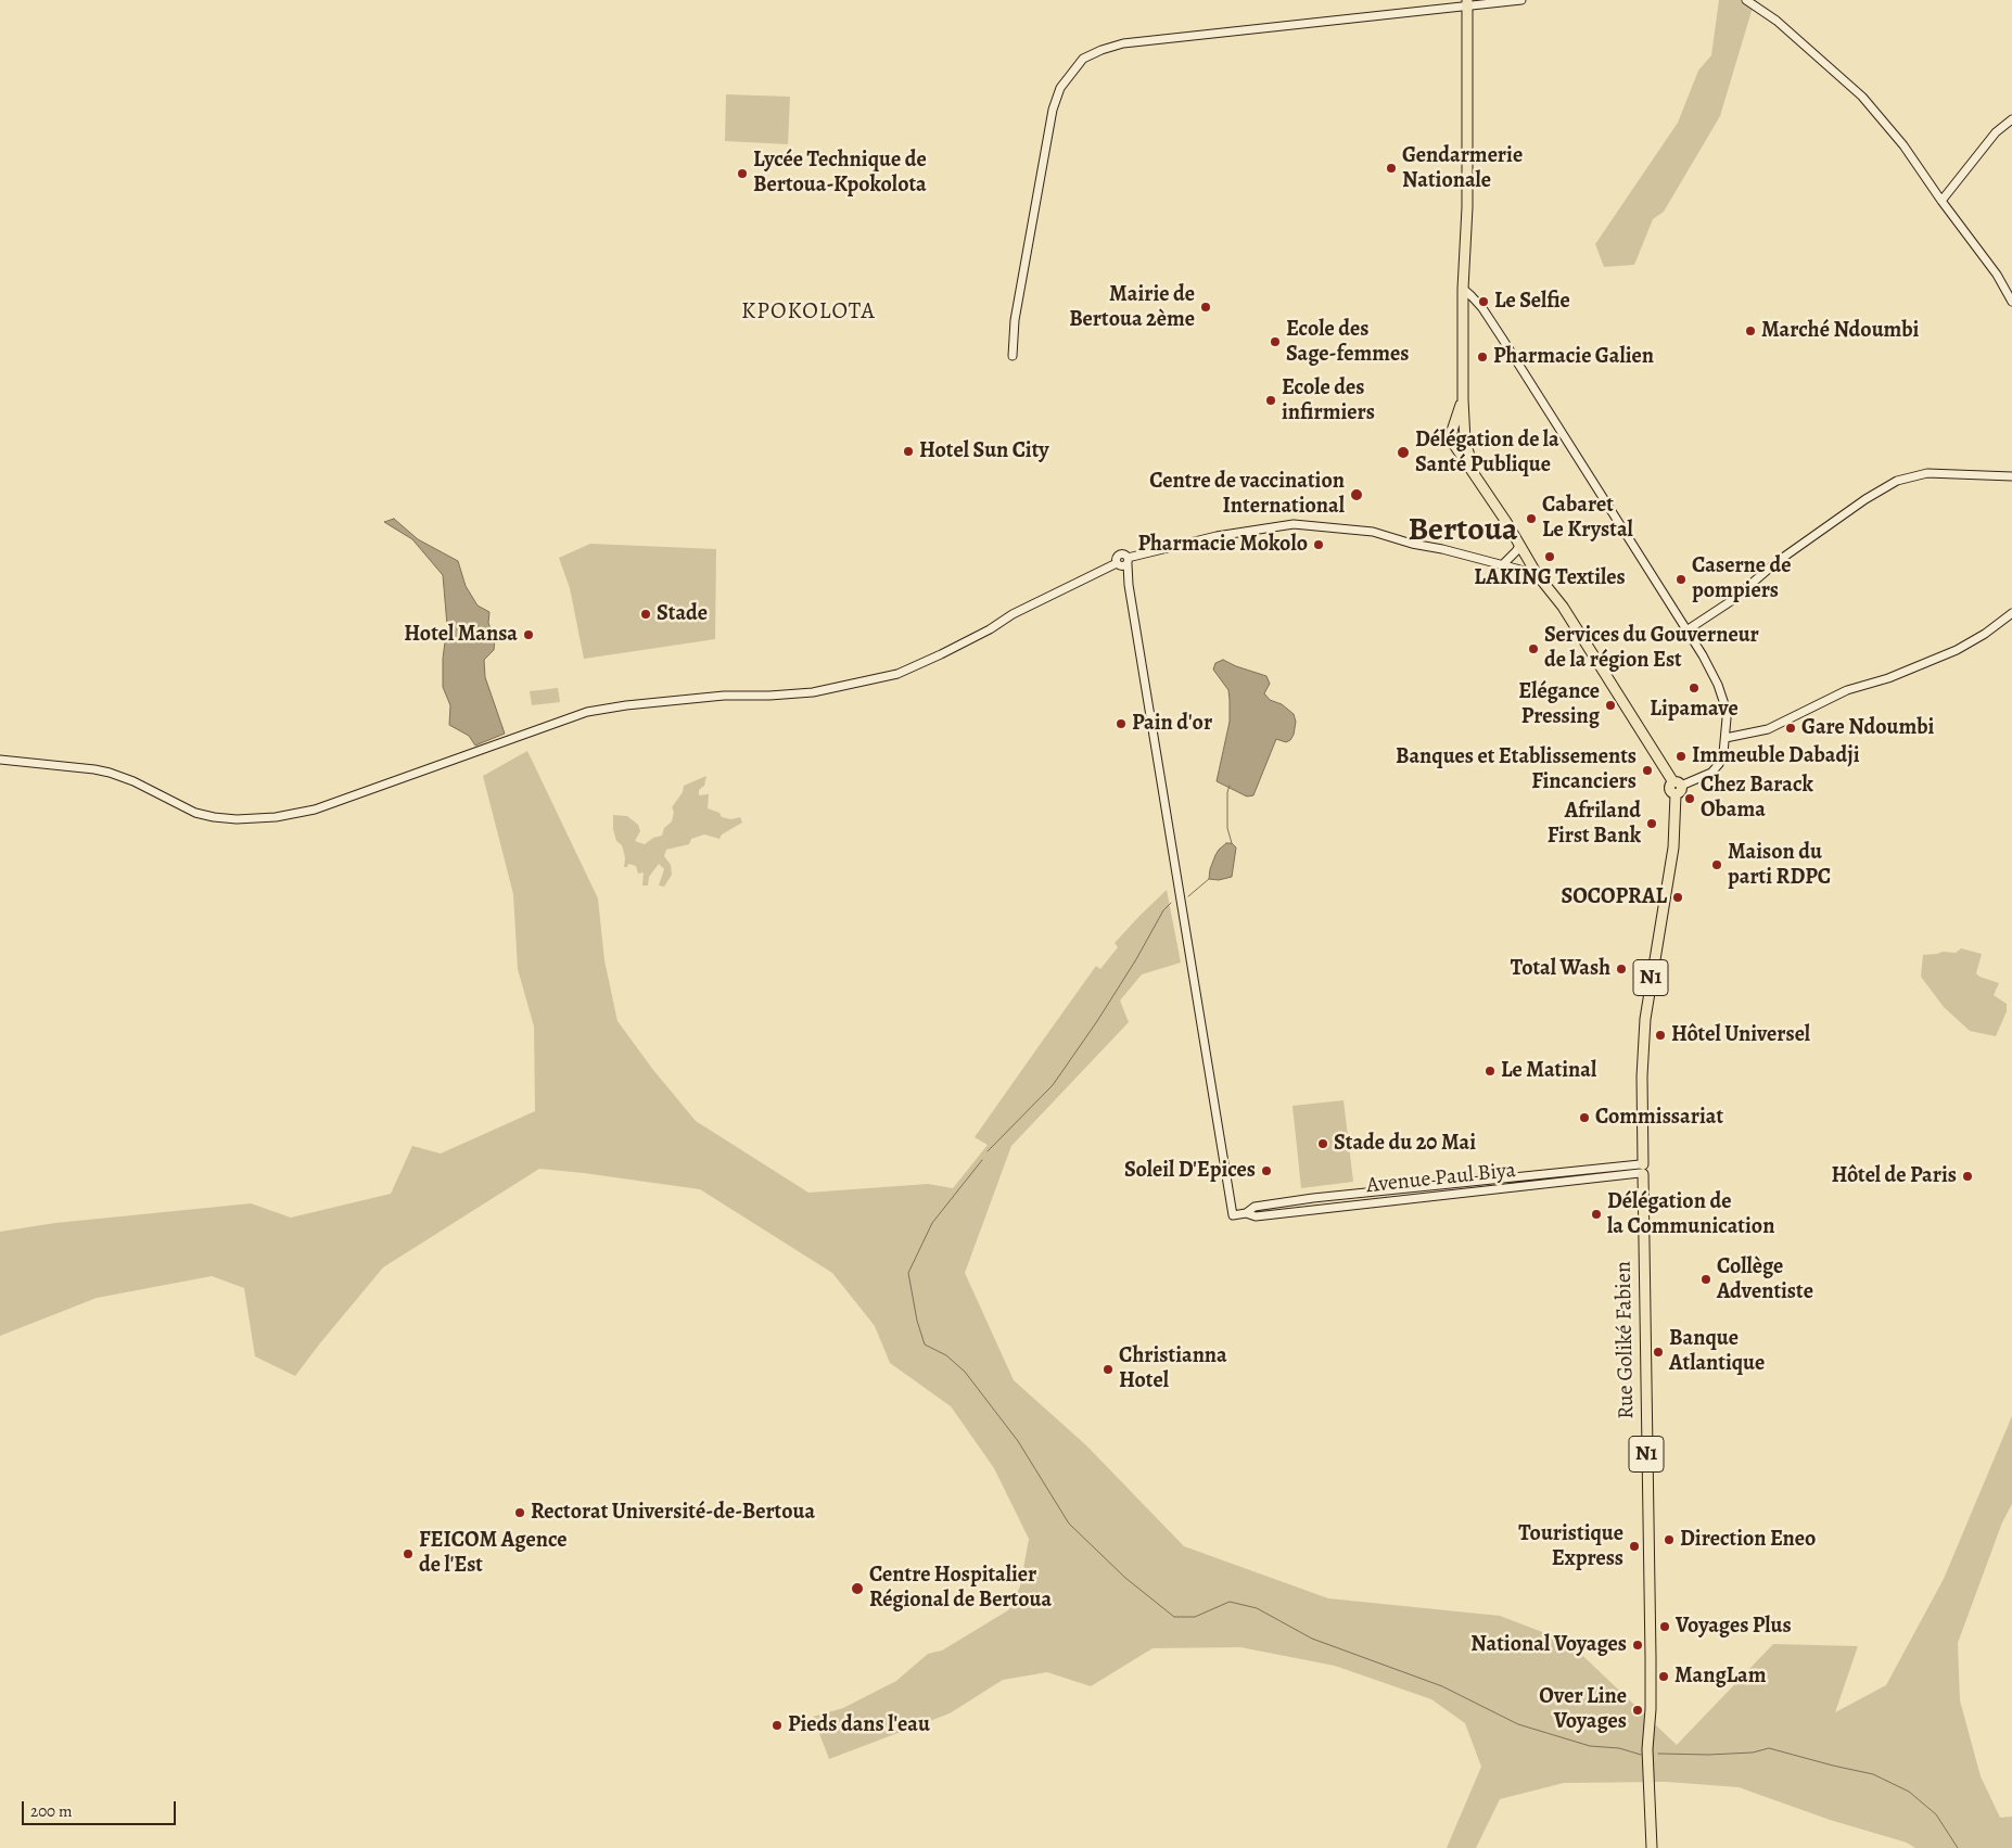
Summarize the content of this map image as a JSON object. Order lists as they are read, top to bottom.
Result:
{
  "streets": {
    "highway": ["N1", "Rue Goliké Fabien"]
  },
  "crossings": [
    ["N1", "Rue Goliké Fabien"]
  ],
  "districts": ["KPOKOLOTA", "Bertoua"],
  "places": [
    "Gendarmerie Nationale",
    "Lycée Technique de Bertoua-Kpokolota",
    "Le Selfie",
    "Mairie de Bertoua 2ème",
    "Marché Ndoumbi",
    "Ecole des Sage-femmes",
    "Pharmacie Galien",
    "Ecole des infirmiers",
    "Hotel Sun City",
    "Délégation de la Santé Publique",
    "Centre de vaccination International",
    "Cabaret Le Krystal",
    "Pharmacie Mokolo",
    "LAKING Textiles",
    "Caserne de pompiers",
    "Stade",
    "Hotel Mansa",
    "Services du Gouverneur de la région Est",
    "Lipamave",
    "Elégance Pressing",
    "Pain d'or",
    "Gare Ndoumbi",
    "Immeuble Dabadji",
    "Banques et Etablissements Fincanciers",
    "Chez Barack Obama",
    "Afriland First Bank",
    "Maison du parti RDPC",
    "SOCOPRAL",
    "Total Wash",
    "Hôtel Universel",
    "Le Matinal",
    "Commissariat",
    "Stade du 20 Mai",
    "Soleil D'Epices",
    "Hôtel de Paris",
    "Délégation de la Communication",
    "Collège Adventiste",
    "Banque Atlantique",
    "Christianna Hotel",
    "Rectorat Université-de-Bertoua",
    "Direction Eneo",
    "Touristique Express",
    "FEICOM Agence de l'Est",
    "Centre Hospitalier Régional de Bertoua",
    "Voyages Plus",
    "National Voyages",
    "MangLam",
    "Over Line Voyages",
    "Pieds dans l'eau"
  ],
  "scale_bar": "200 m"
}
